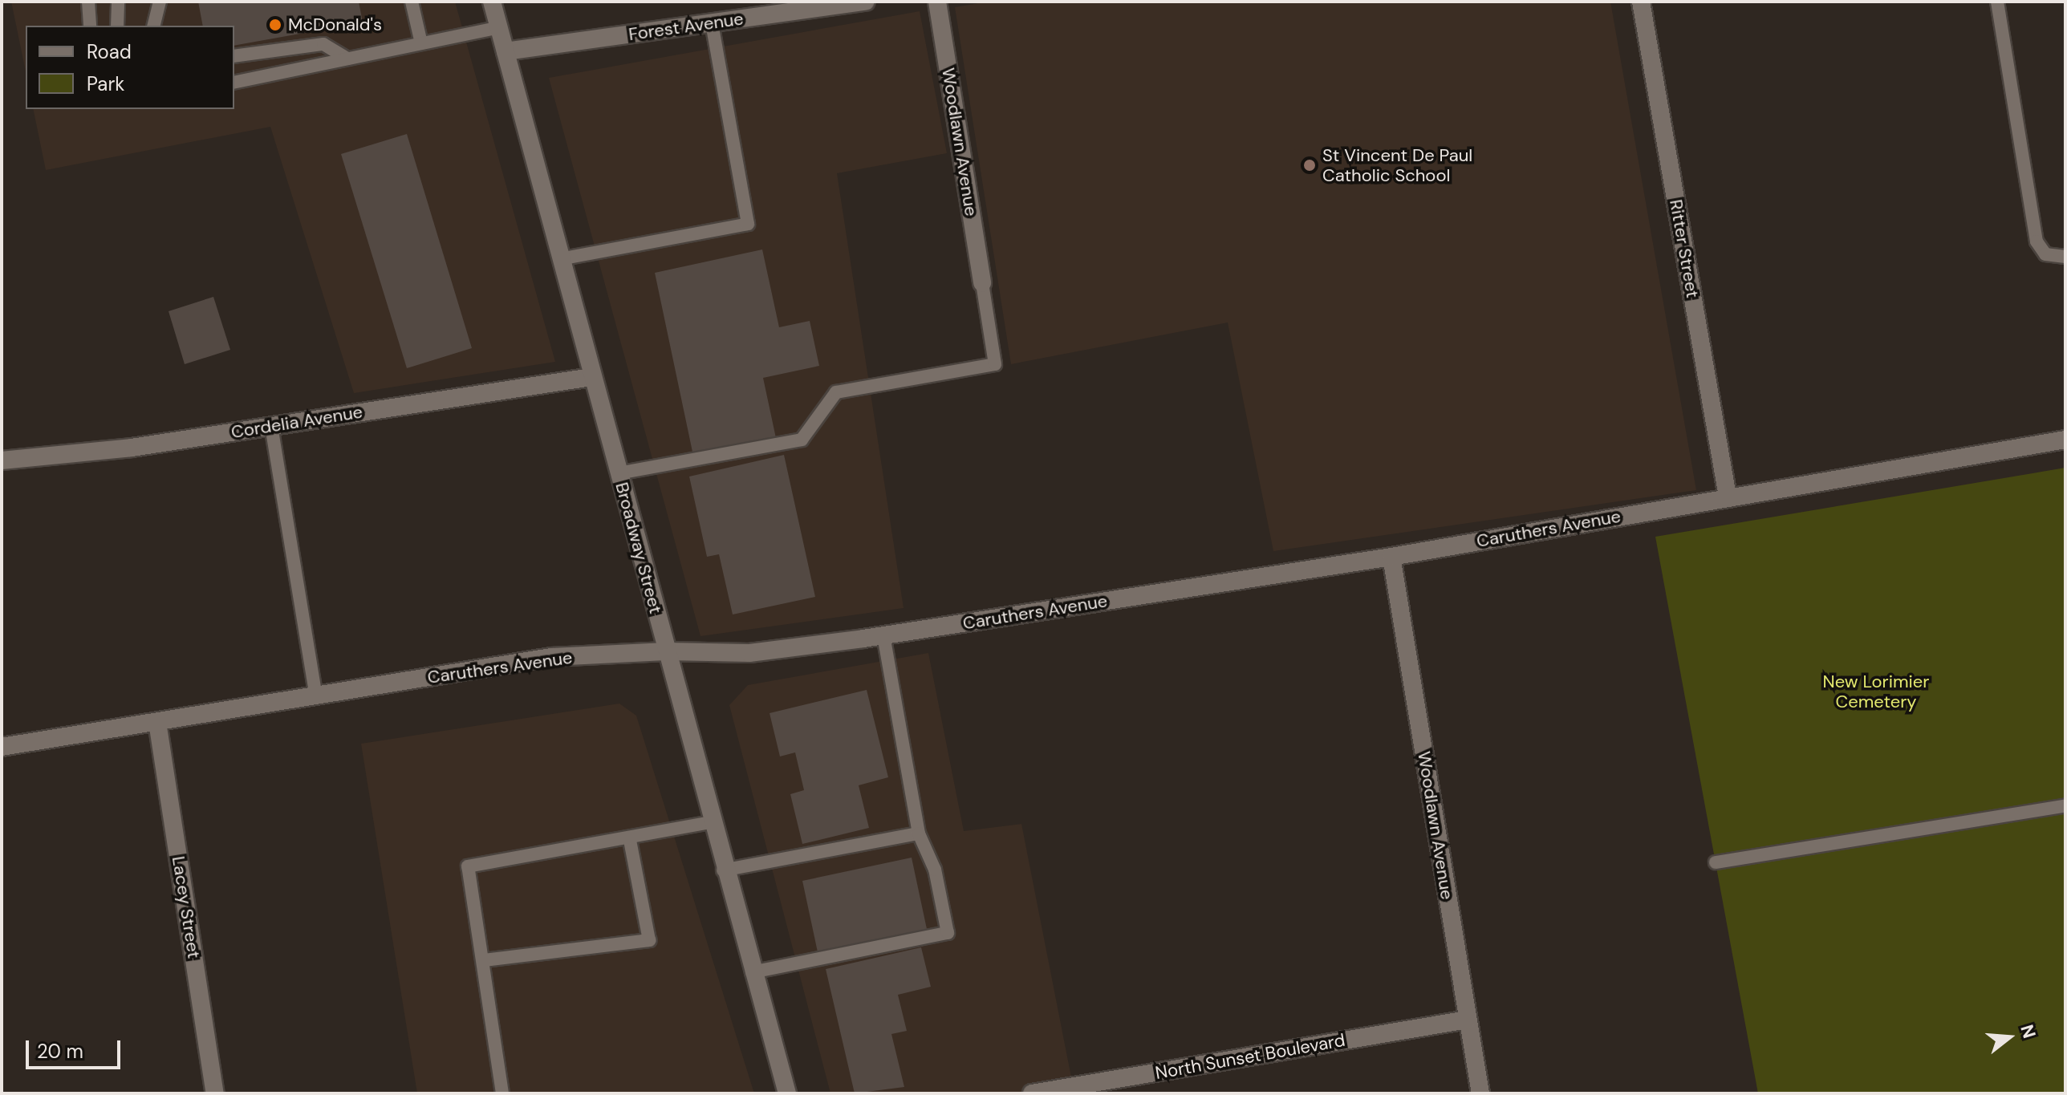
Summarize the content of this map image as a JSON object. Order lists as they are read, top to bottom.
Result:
{
  "streets": {
    "street": [
      "Forest Avenue",
      "Woodlawn Avenue",
      "Ritter Street",
      "Cordelia Avenue",
      "Caruthers Avenue",
      "Broadway Street",
      "Lacey Street",
      "North Sunset Boulevard"
    ]
  },
  "crossings": [
    ["Forest Avenue", "Broadway Street"],
    ["Woodlawn Avenue", "Caruthers Avenue"],
    ["Woodlawn Avenue", "North Sunset Boulevard"],
    ["Ritter Street", "Caruthers Avenue"],
    ["Cordelia Avenue", "Broadway Street"],
    ["Caruthers Avenue", "Broadway Street"],
    ["Caruthers Avenue", "Lacey Street"]
  ],
  "parks": ["New Lorimier Cemetery"],
  "places": ["McDonald's", "St Vincent De Paul Catholic School"],
  "legend": ["Road", "Park"],
  "scale_bar": "20 m",
  "north": "right"
}
